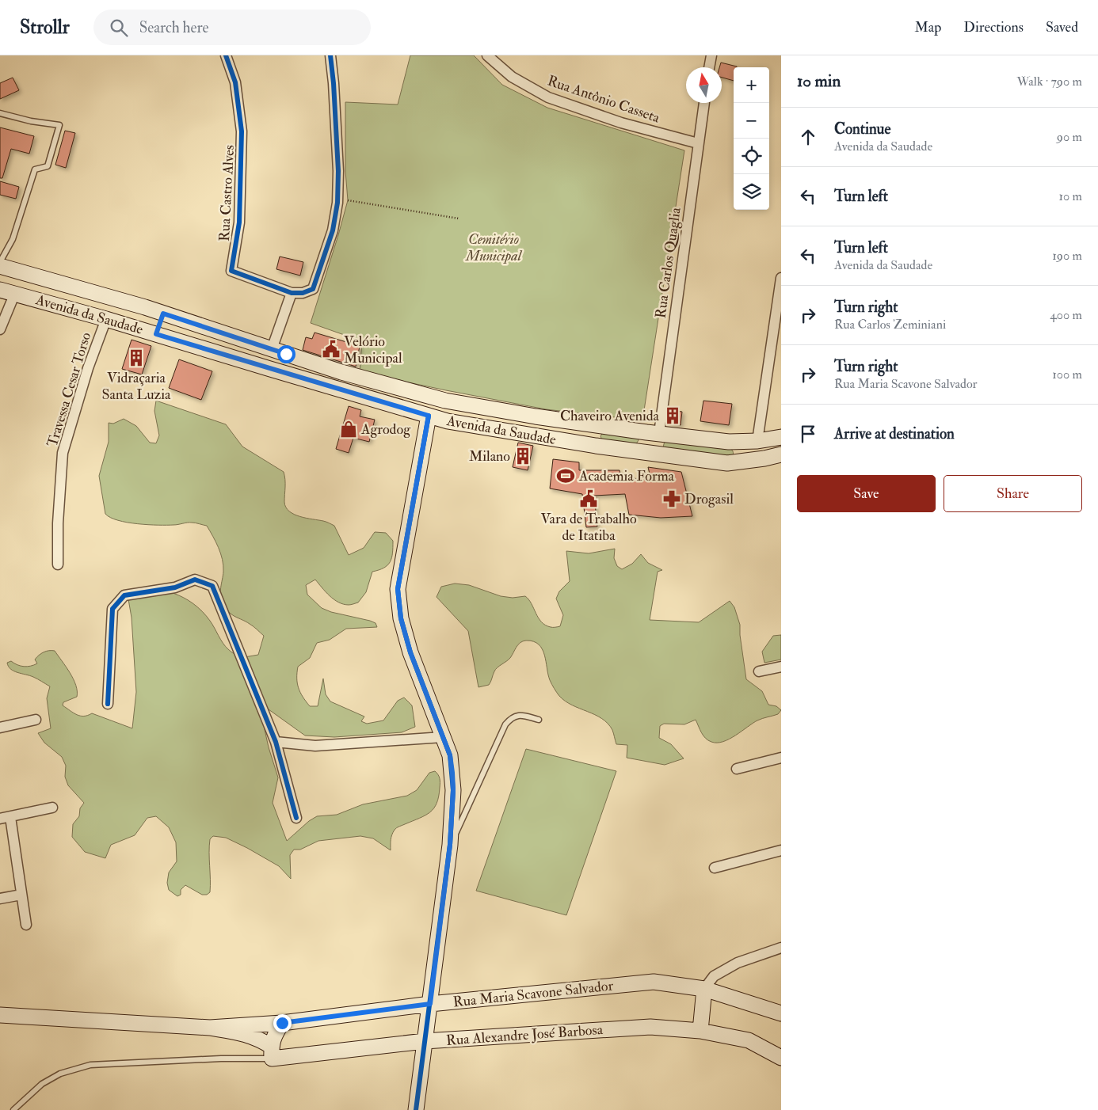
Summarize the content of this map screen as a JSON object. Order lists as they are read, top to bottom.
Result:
{
  "streets": {
    "main road": ["Avenida da Saudade", "Rua Maria Scavone Salvador", "Rua Alexandre José Barbosa"],
    "street": [
      "Rua Antônio Casseta",
      "Rua Castro Alves",
      "Rua Carlos Quaglia",
      "Travessa Cesar Torso"
    ]
  },
  "crossings": [
    ["Rua Antônio Casseta", "Rua Carlos Quaglia"],
    ["Rua Carlos Quaglia", "Avenida da Saudade"],
    ["Avenida da Saudade", "Travessa Cesar Torso"]
  ],
  "parks": ["Cemitério Municipal"],
  "places": {
    "public building": ["Velório Municipal", "Vara de Trabalho de Itatiba"],
    "building": ["Vidraçaria Santa Luzia", "Chaveiro Avenida", "Milano"],
    "shop": ["Agrodog"],
    "sports": ["Academia Forma"],
    "pharmacy": ["Drogasil"]
  },
  "north": "top",
  "page": {
    "header": "Strollr",
    "search": "Search here",
    "nav": ["Map", "Directions", "Saved"],
    "heading": ["10 min", "Walk · 790 m"],
    "map_buttons": ["+", "−"],
    "list": [
      ["Continue", "Avenida da Saudade", "90 m"],
      ["Turn left", "10 m"],
      ["Turn left", "Avenida da Saudade", "190 m"],
      ["Turn right", "Rua Carlos Zeminiani", "400 m"],
      ["Turn right", "Rua Maria Scavone Salvador", "100 m"],
      "Arrive at destination"
    ],
    "buttons": ["Save", "Share"]
  }
}
